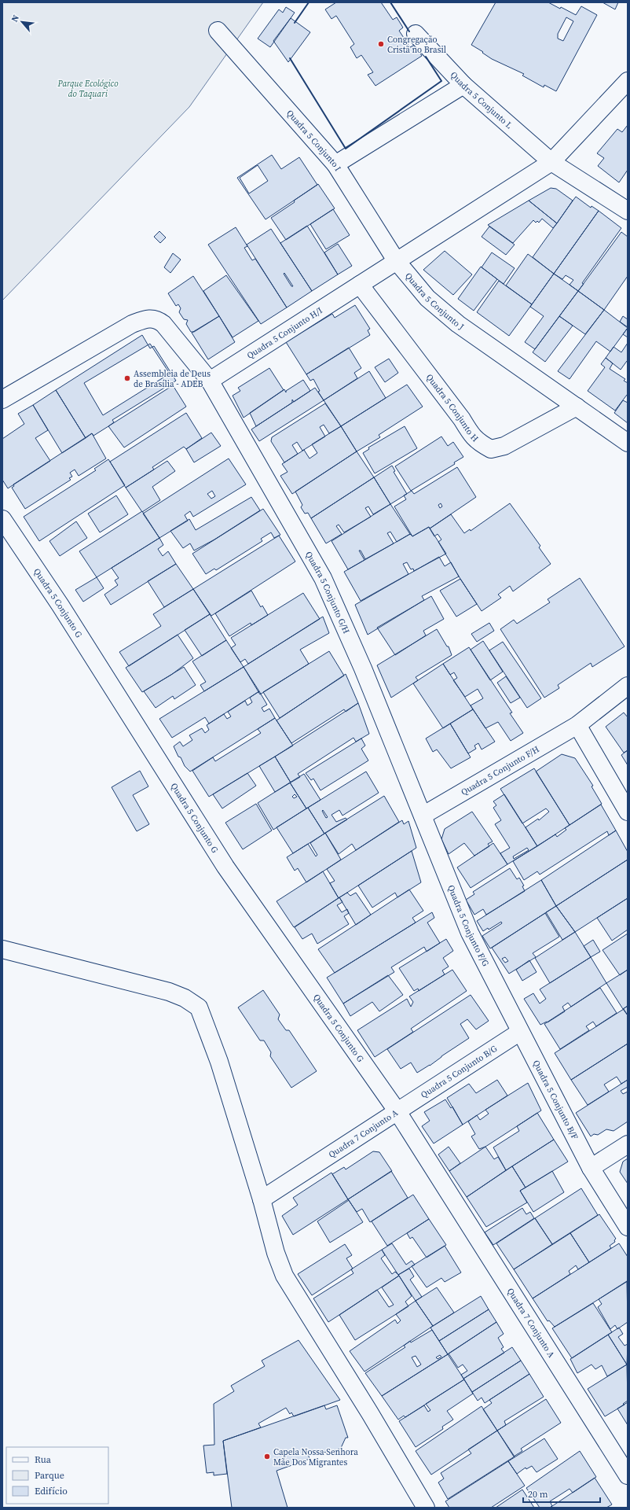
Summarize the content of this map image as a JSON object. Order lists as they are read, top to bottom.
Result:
{
  "streets": {
    "street": [
      "Quadra 5 Conjunto L",
      "Quadra 5 Conjunto I",
      "Quadra 5 Conjunto J",
      "Quadra 5 Conjunto H/I",
      "Quadra 5 Conjunto H",
      "Quadra 5 Conjunto G/H",
      "Quadra 5 Conjunto G",
      "Quadra 5 Conjunto F/H",
      "Quadra 5 Conjunto F/G",
      "Quadra 5 Conjunto B/G",
      "Quadra 5 Conjunto B/F",
      "Quadra 7 Conjunto A"
    ]
  },
  "crossings": [
    ["Quadra 5 Conjunto I", "Quadra 5 Conjunto J"],
    ["Quadra 5 Conjunto I", "Quadra 5 Conjunto H/I"],
    ["Quadra 5 Conjunto J", "Quadra 5 Conjunto H/I"],
    ["Quadra 5 Conjunto J", "Quadra 5 Conjunto H"],
    ["Quadra 5 Conjunto H/I", "Quadra 5 Conjunto H"],
    ["Quadra 5 Conjunto H/I", "Quadra 5 Conjunto G/H"],
    ["Quadra 5 Conjunto G/H", "Quadra 5 Conjunto F/H"],
    ["Quadra 5 Conjunto G/H", "Quadra 5 Conjunto F/G"],
    ["Quadra 5 Conjunto G", "Quadra 5 Conjunto B/G"],
    ["Quadra 5 Conjunto G", "Quadra 7 Conjunto A"],
    ["Quadra 5 Conjunto F/H", "Quadra 5 Conjunto F/G"],
    ["Quadra 5 Conjunto F/G", "Quadra 5 Conjunto B/G"],
    ["Quadra 5 Conjunto F/G", "Quadra 5 Conjunto B/F"],
    ["Quadra 5 Conjunto B/G", "Quadra 5 Conjunto B/F"],
    ["Quadra 5 Conjunto B/G", "Quadra 7 Conjunto A"]
  ],
  "parks": ["Parque Ecológico do Taquari"],
  "places": ["Congregação Cristã no Brasil", "Assembleia de Deus de Brasília - ADEB", "Capela Nossa Senhora Mãe Dos Migrantes"],
  "legend": ["Rua", "Parque", "Edifício"],
  "scale_bar": "20 m",
  "north": "top left"
}
